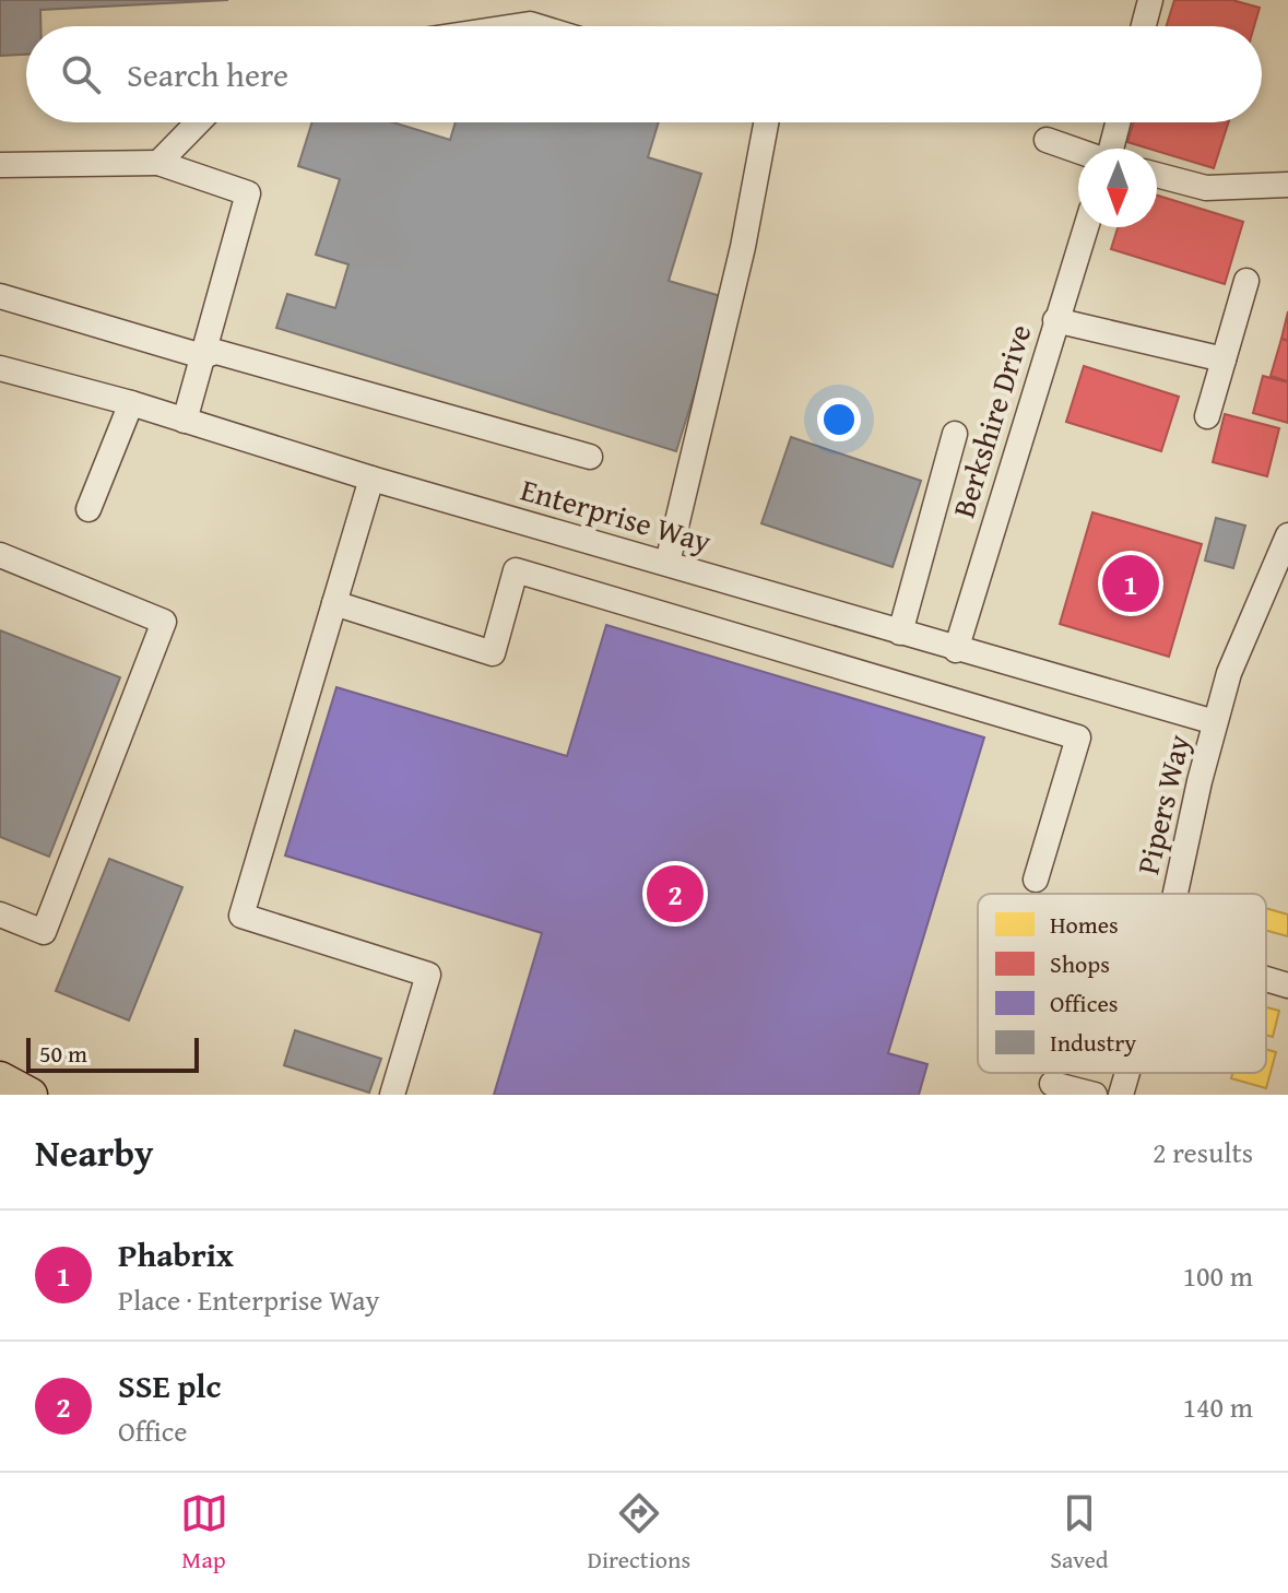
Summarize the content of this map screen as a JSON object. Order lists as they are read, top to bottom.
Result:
{
  "streets": {
    "street": ["Berkshire Drive", "Enterprise Way", "Pipers Way"]
  },
  "crossings": [
    ["Berkshire Drive", "Enterprise Way"],
    ["Enterprise Way", "Pipers Way"]
  ],
  "legend": [
    "Homes",
    "Shops",
    "Offices",
    "Industry"
  ],
  "scale_bar": "50 m",
  "north": "bottom",
  "page": {
    "search": "Search here",
    "pins": ["1", "2"],
    "scale": "50 m",
    "heading": ["Nearby", "2 results"],
    "list": [
      {
        "mark": "1",
        "name": "Phabrix",
        "note": "Place · Enterprise Way",
        "value": "100 m"
      },
      {
        "mark": "2",
        "name": "SSE plc",
        "note": "Office",
        "value": "140 m"
      }
    ],
    "nav": ["Map", "Directions", "Saved"]
  }
}
